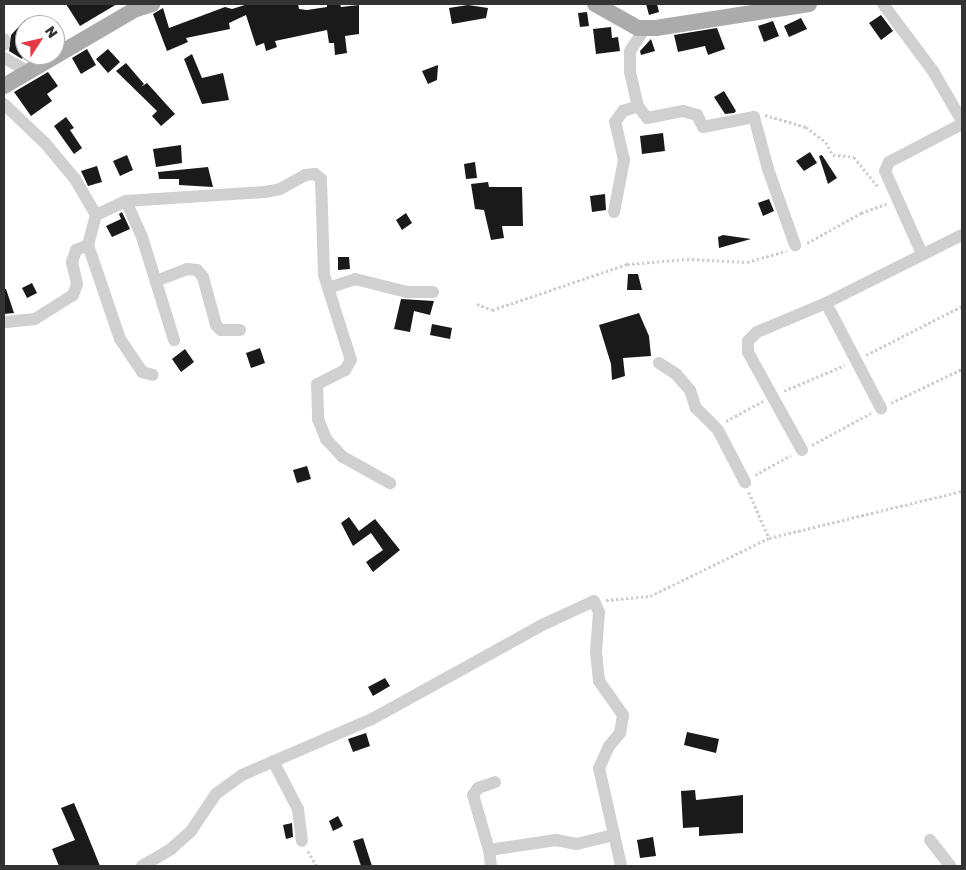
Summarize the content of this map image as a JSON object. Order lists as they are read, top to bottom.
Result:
{
  "north": "top right"
}
